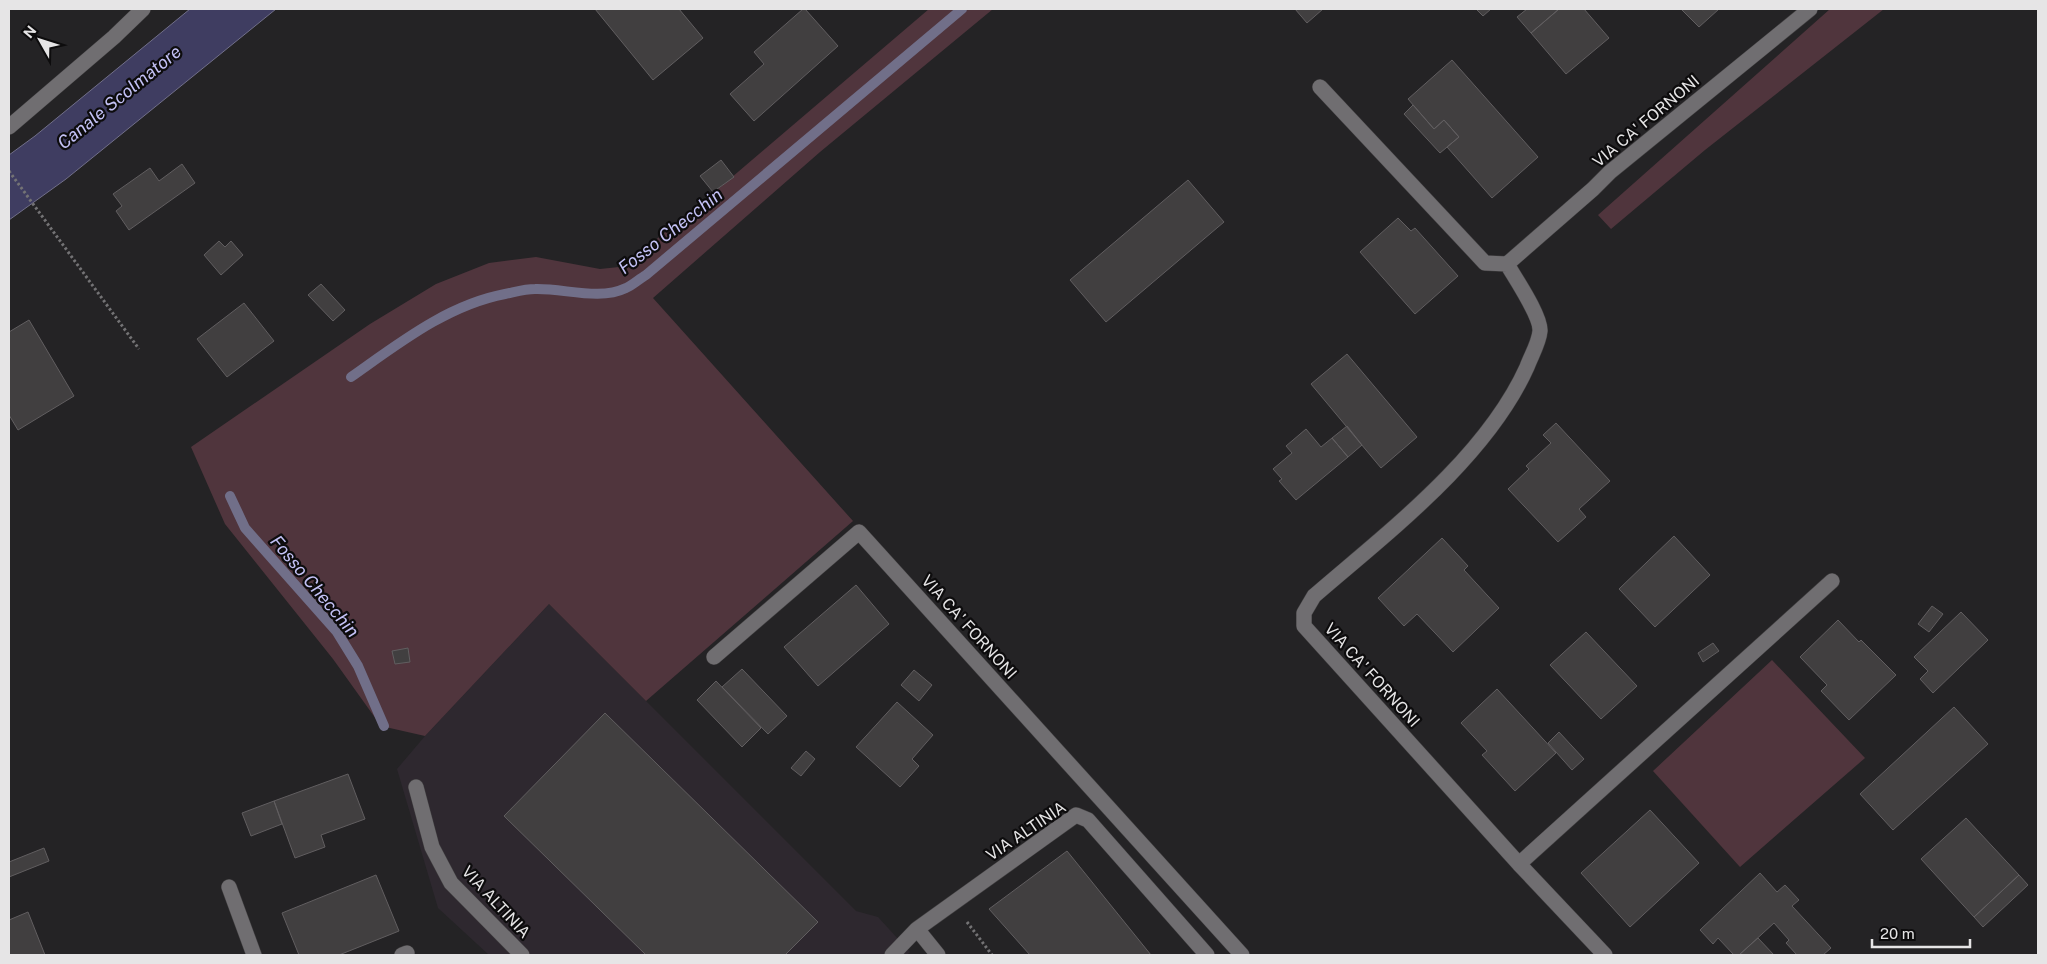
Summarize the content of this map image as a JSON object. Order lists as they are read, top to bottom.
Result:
{
  "streets": {
    "street": ["VIA CA' FORNONI", "VIA ALTINIA"]
  },
  "water": ["Canale Scolmatore", "Fosso Checchin"],
  "scale_bar": "20 m",
  "north": "top left"
}
